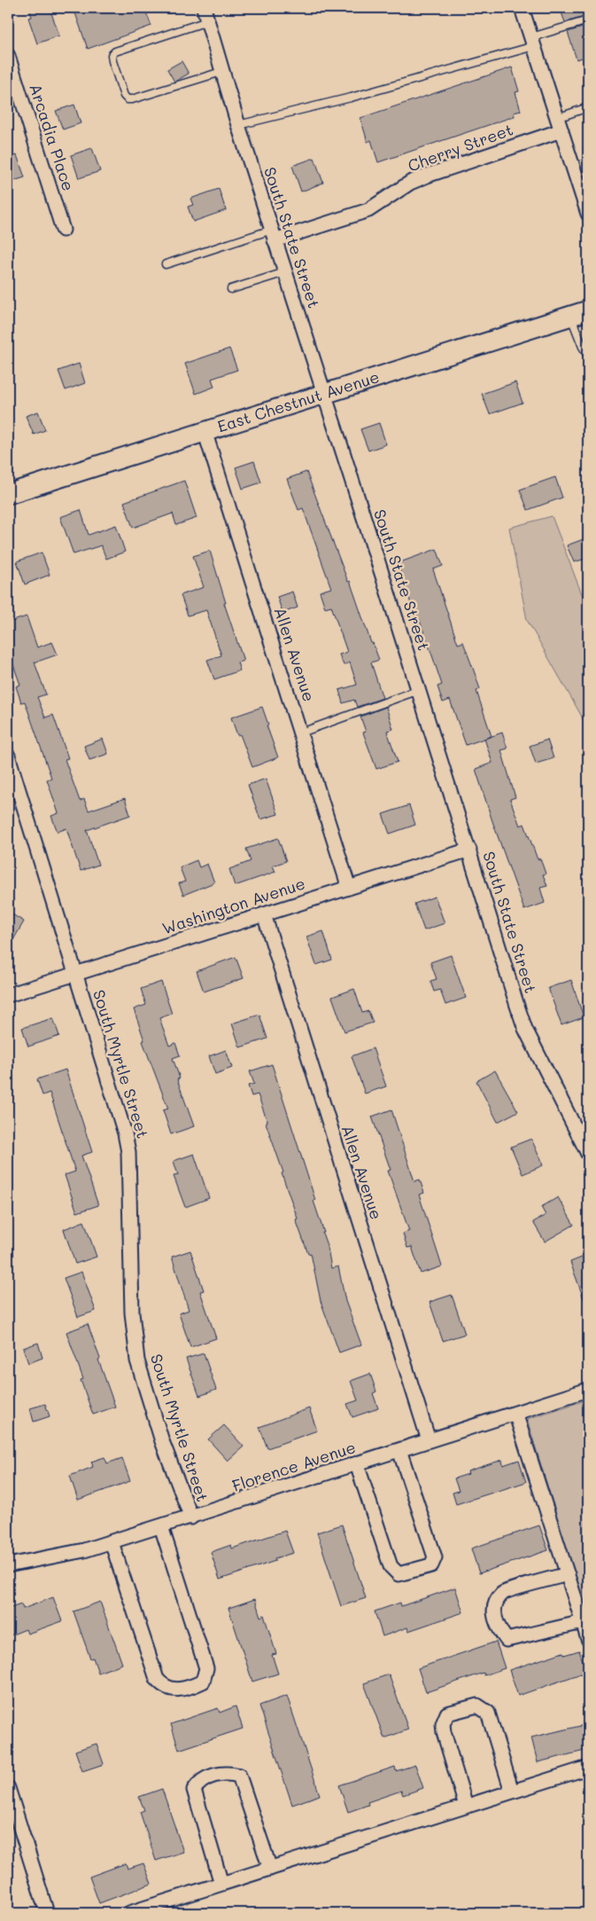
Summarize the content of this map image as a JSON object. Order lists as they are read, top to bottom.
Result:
{
  "streets": {
    "street": [
      "Arcadia Place",
      "Cherry Street",
      "South State Street",
      "East Chestnut Avenue",
      "Allen Avenue",
      "Washington Avenue",
      "South Myrtle Street",
      "Florence Avenue"
    ]
  },
  "crossings": [
    ["Cherry Street", "South State Street"],
    ["South State Street", "East Chestnut Avenue"],
    ["South State Street", "Washington Avenue"],
    ["East Chestnut Avenue", "Allen Avenue"],
    ["Allen Avenue", "Washington Avenue"],
    ["Allen Avenue", "Florence Avenue"],
    ["Washington Avenue", "South Myrtle Street"],
    ["South Myrtle Street", "Florence Avenue"]
  ]
}
